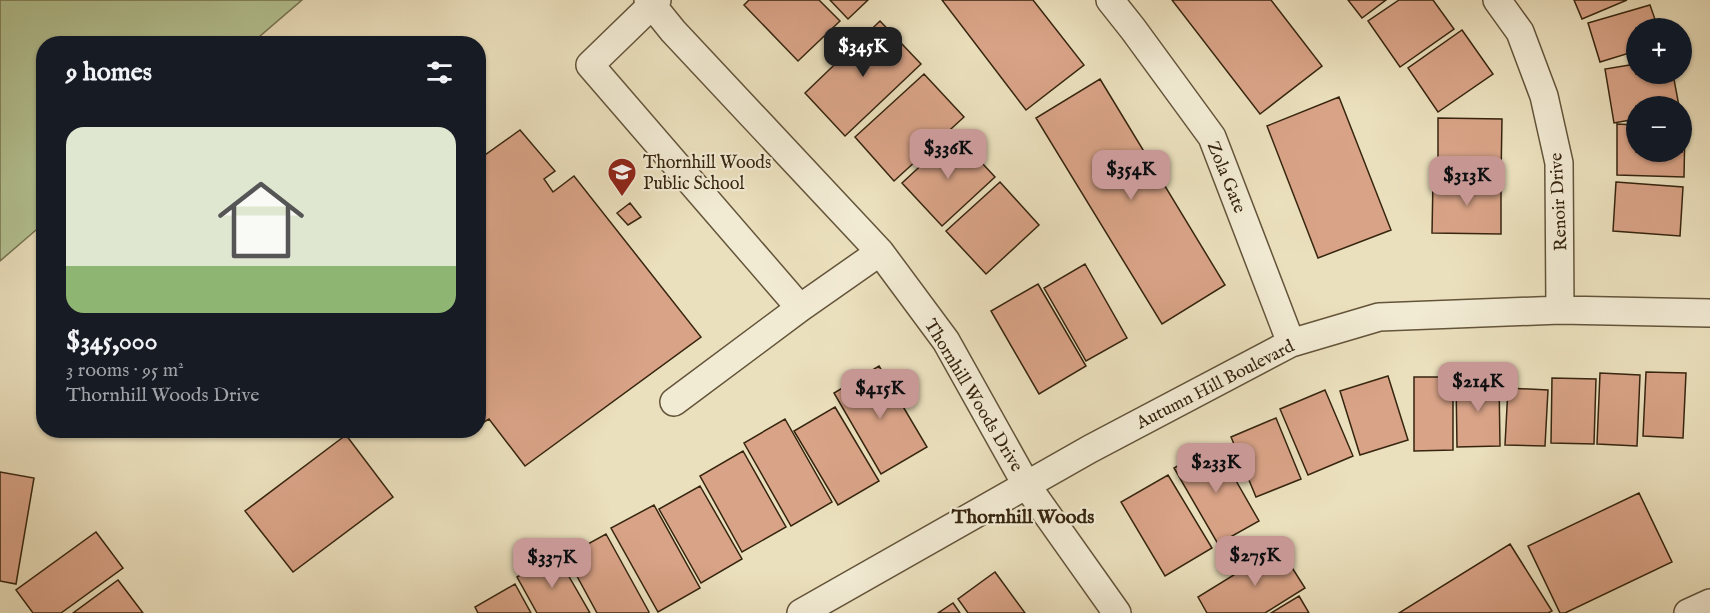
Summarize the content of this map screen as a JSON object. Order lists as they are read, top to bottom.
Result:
{
  "streets": {
    "street": [
      "Zola Gate",
      "Renoir Drive",
      "Autumn Hill Boulevard",
      "Thornhill Woods Drive"
    ]
  },
  "crossings": [
    ["Zola Gate", "Autumn Hill Boulevard"],
    ["Renoir Drive", "Autumn Hill Boulevard"],
    ["Autumn Hill Boulevard", "Thornhill Woods Drive"]
  ],
  "districts": ["Thornhill Woods"],
  "places": {
    "school or university": ["Thornhill Woods Public School"]
  },
  "page": {
    "map_buttons": ["+", "−"],
    "price": [
      "$345K",
      "$336K",
      "$354K",
      "$313K",
      "$214K",
      "$415K",
      "$233K",
      "$275K",
      "$337K"
    ],
    "heading": "9 homes",
    "list": [
      {
        "name": "$345,000",
        "note": "3 rooms · 95 m² · Thornhill Woods Drive"
      }
    ]
  }
}
